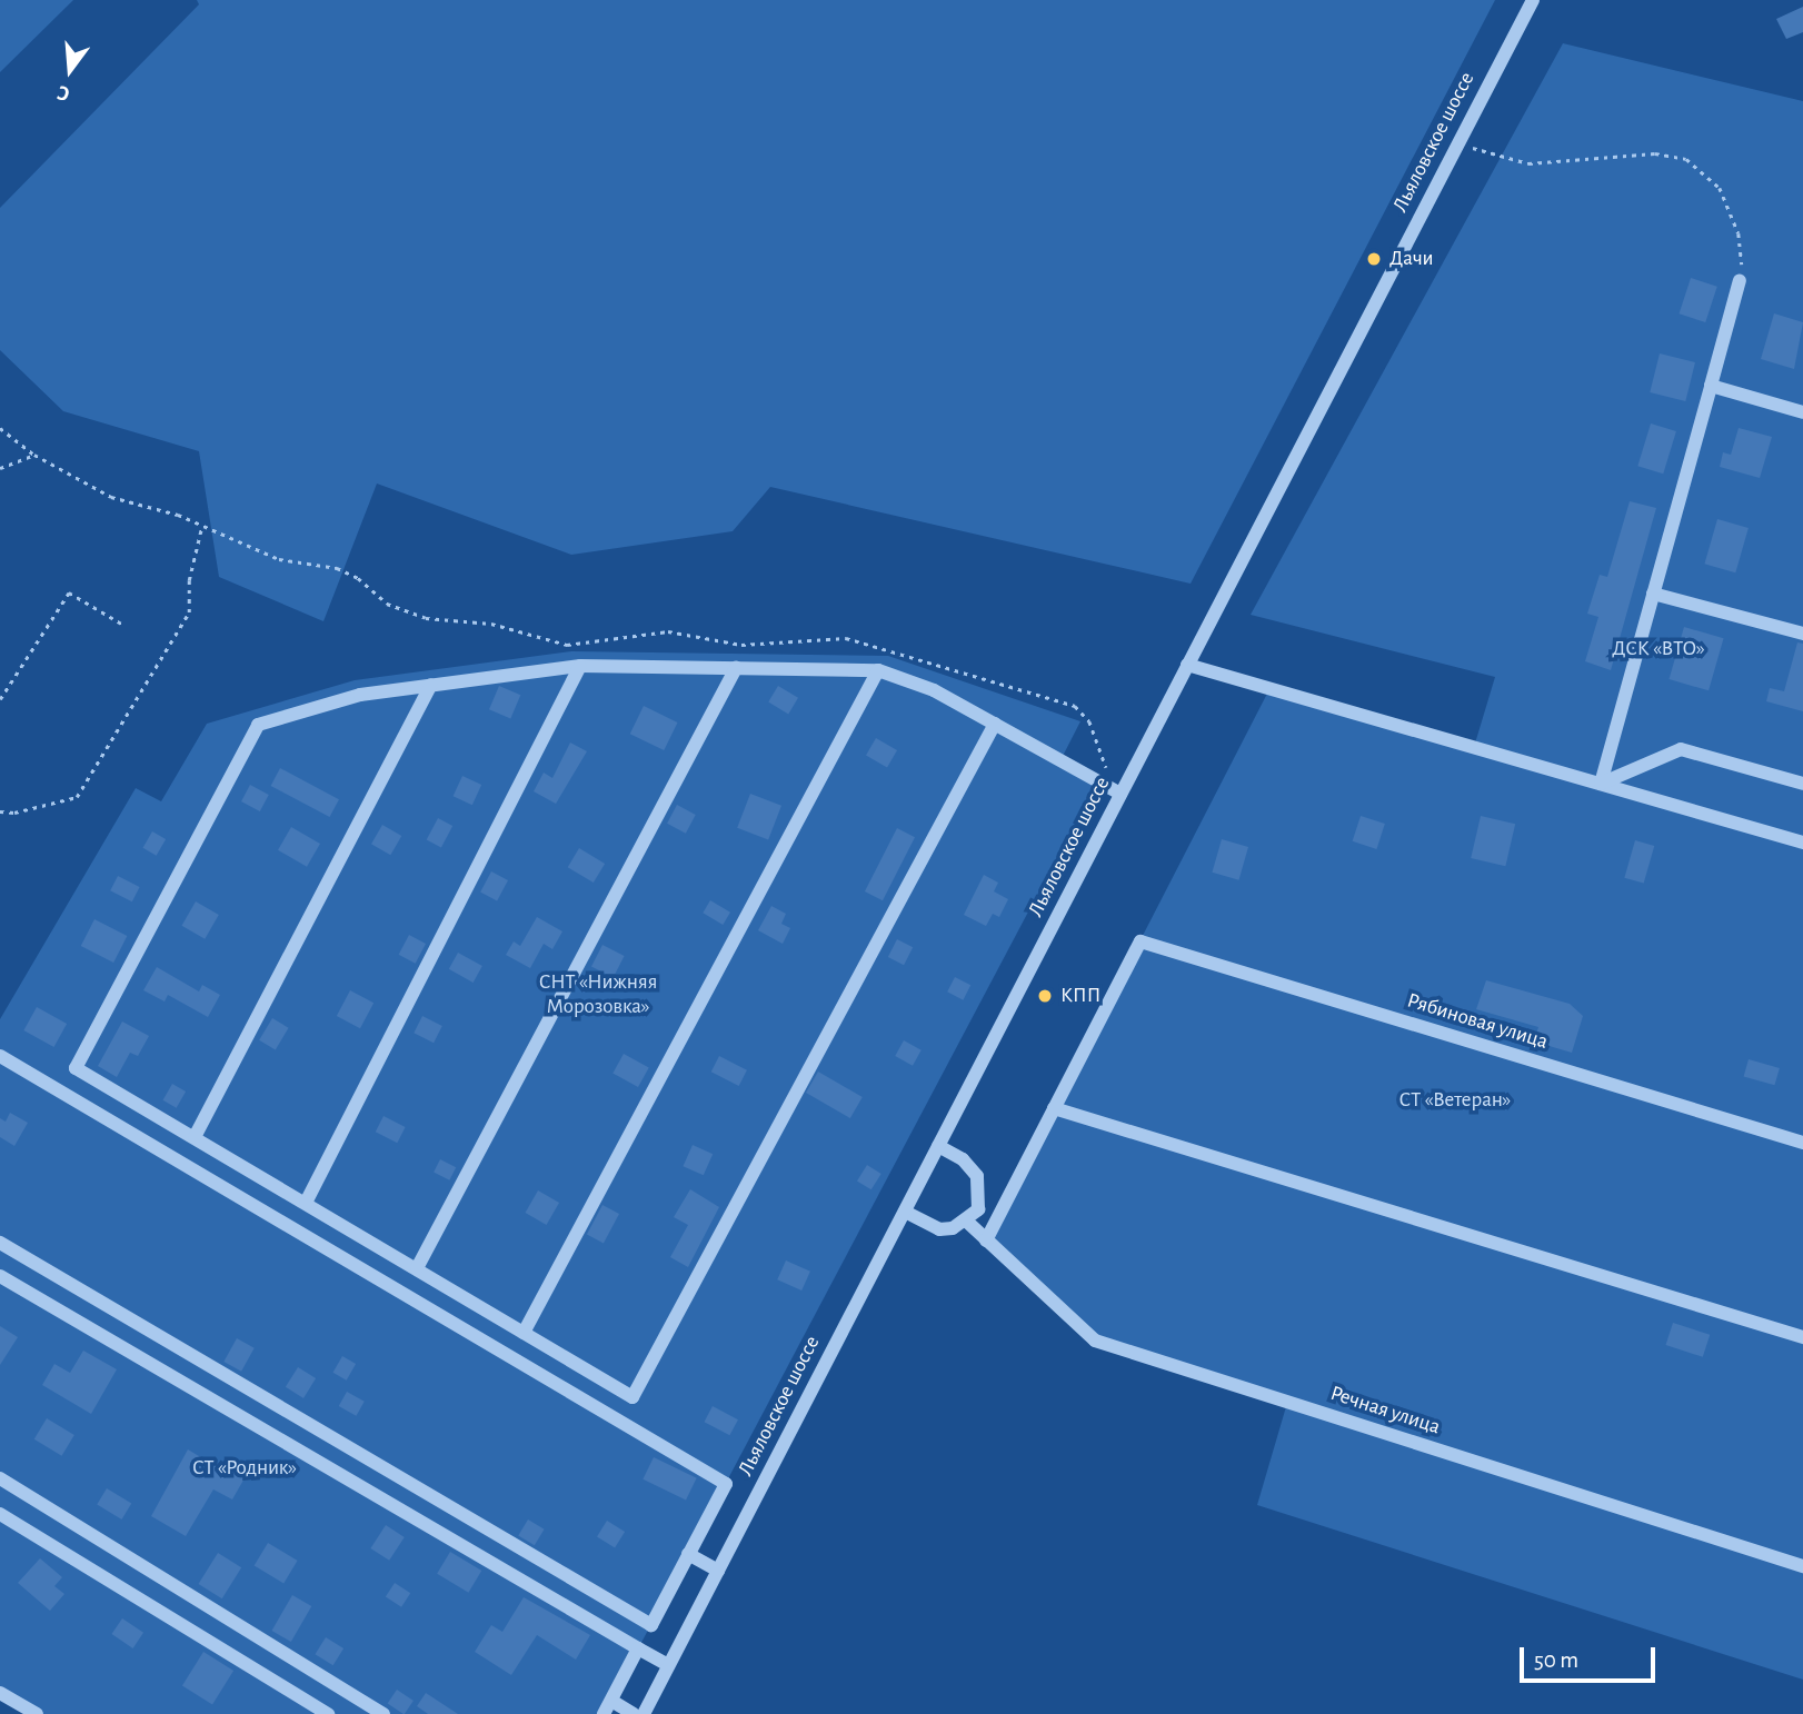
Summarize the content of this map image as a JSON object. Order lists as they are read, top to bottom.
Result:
{
  "streets": {
    "street": ["Льяловское шоссе", "Рябиновая улица", "Речная улица"]
  },
  "parks": [
    "ДСК «ВТО»",
    "СНТ «Нижняя Морозовка»",
    "СТ «Ветеран»",
    "СТ «Родник»"
  ],
  "places": ["Дачи", "КПП"],
  "scale_bar": "50 m",
  "north": "bottom"
}
